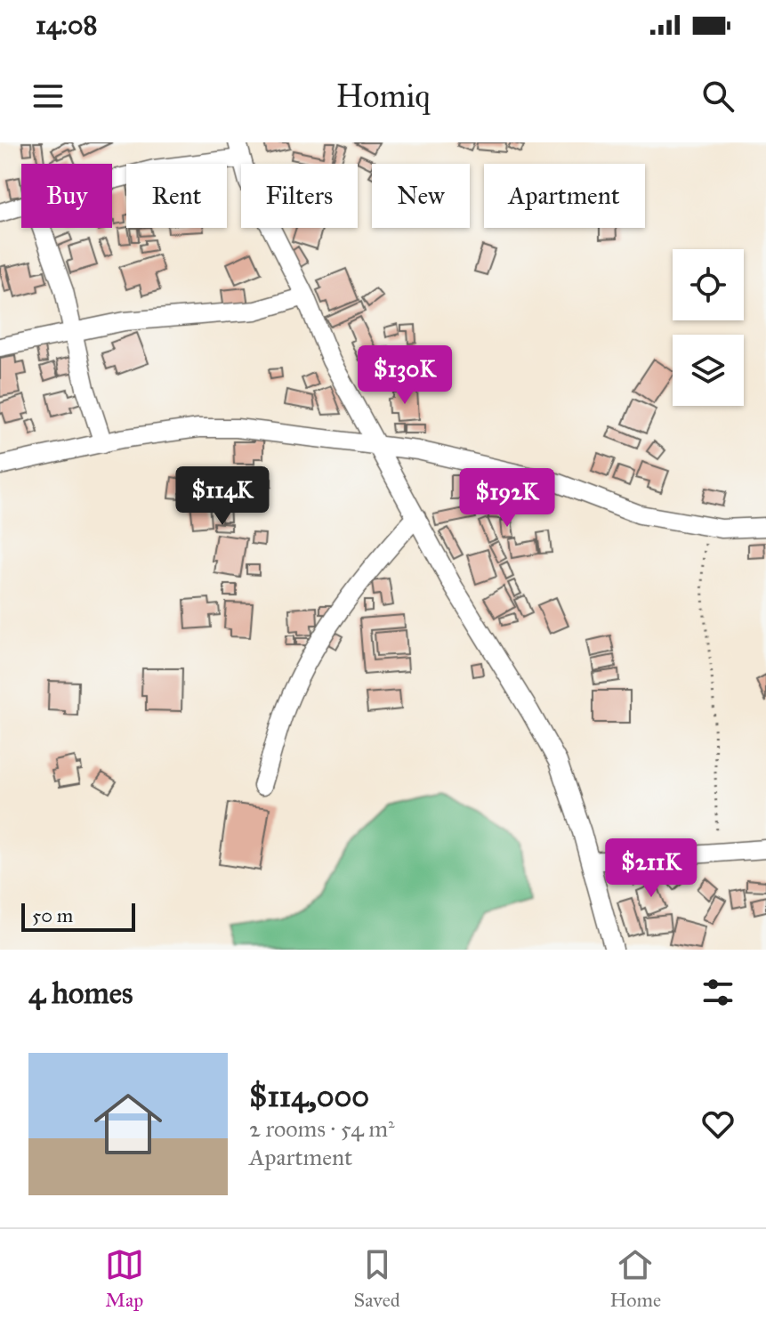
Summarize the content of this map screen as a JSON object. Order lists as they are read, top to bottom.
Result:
{
  "scale_bar": "50 m",
  "page": {
    "status": "14:08",
    "header": "Homiq",
    "chip": [
      "Buy",
      "Rent",
      "Filters",
      "New",
      "Apartment"
    ],
    "price": [
      "$130K",
      "$114K",
      "$192K",
      "$211K"
    ],
    "scale": "50 m",
    "heading": "4 homes",
    "list": [
      {
        "name": "$114,000",
        "note": "2 rooms · 54 m² · Apartment"
      }
    ],
    "tabs": ["Map", "Saved", "Home"]
  }
}
